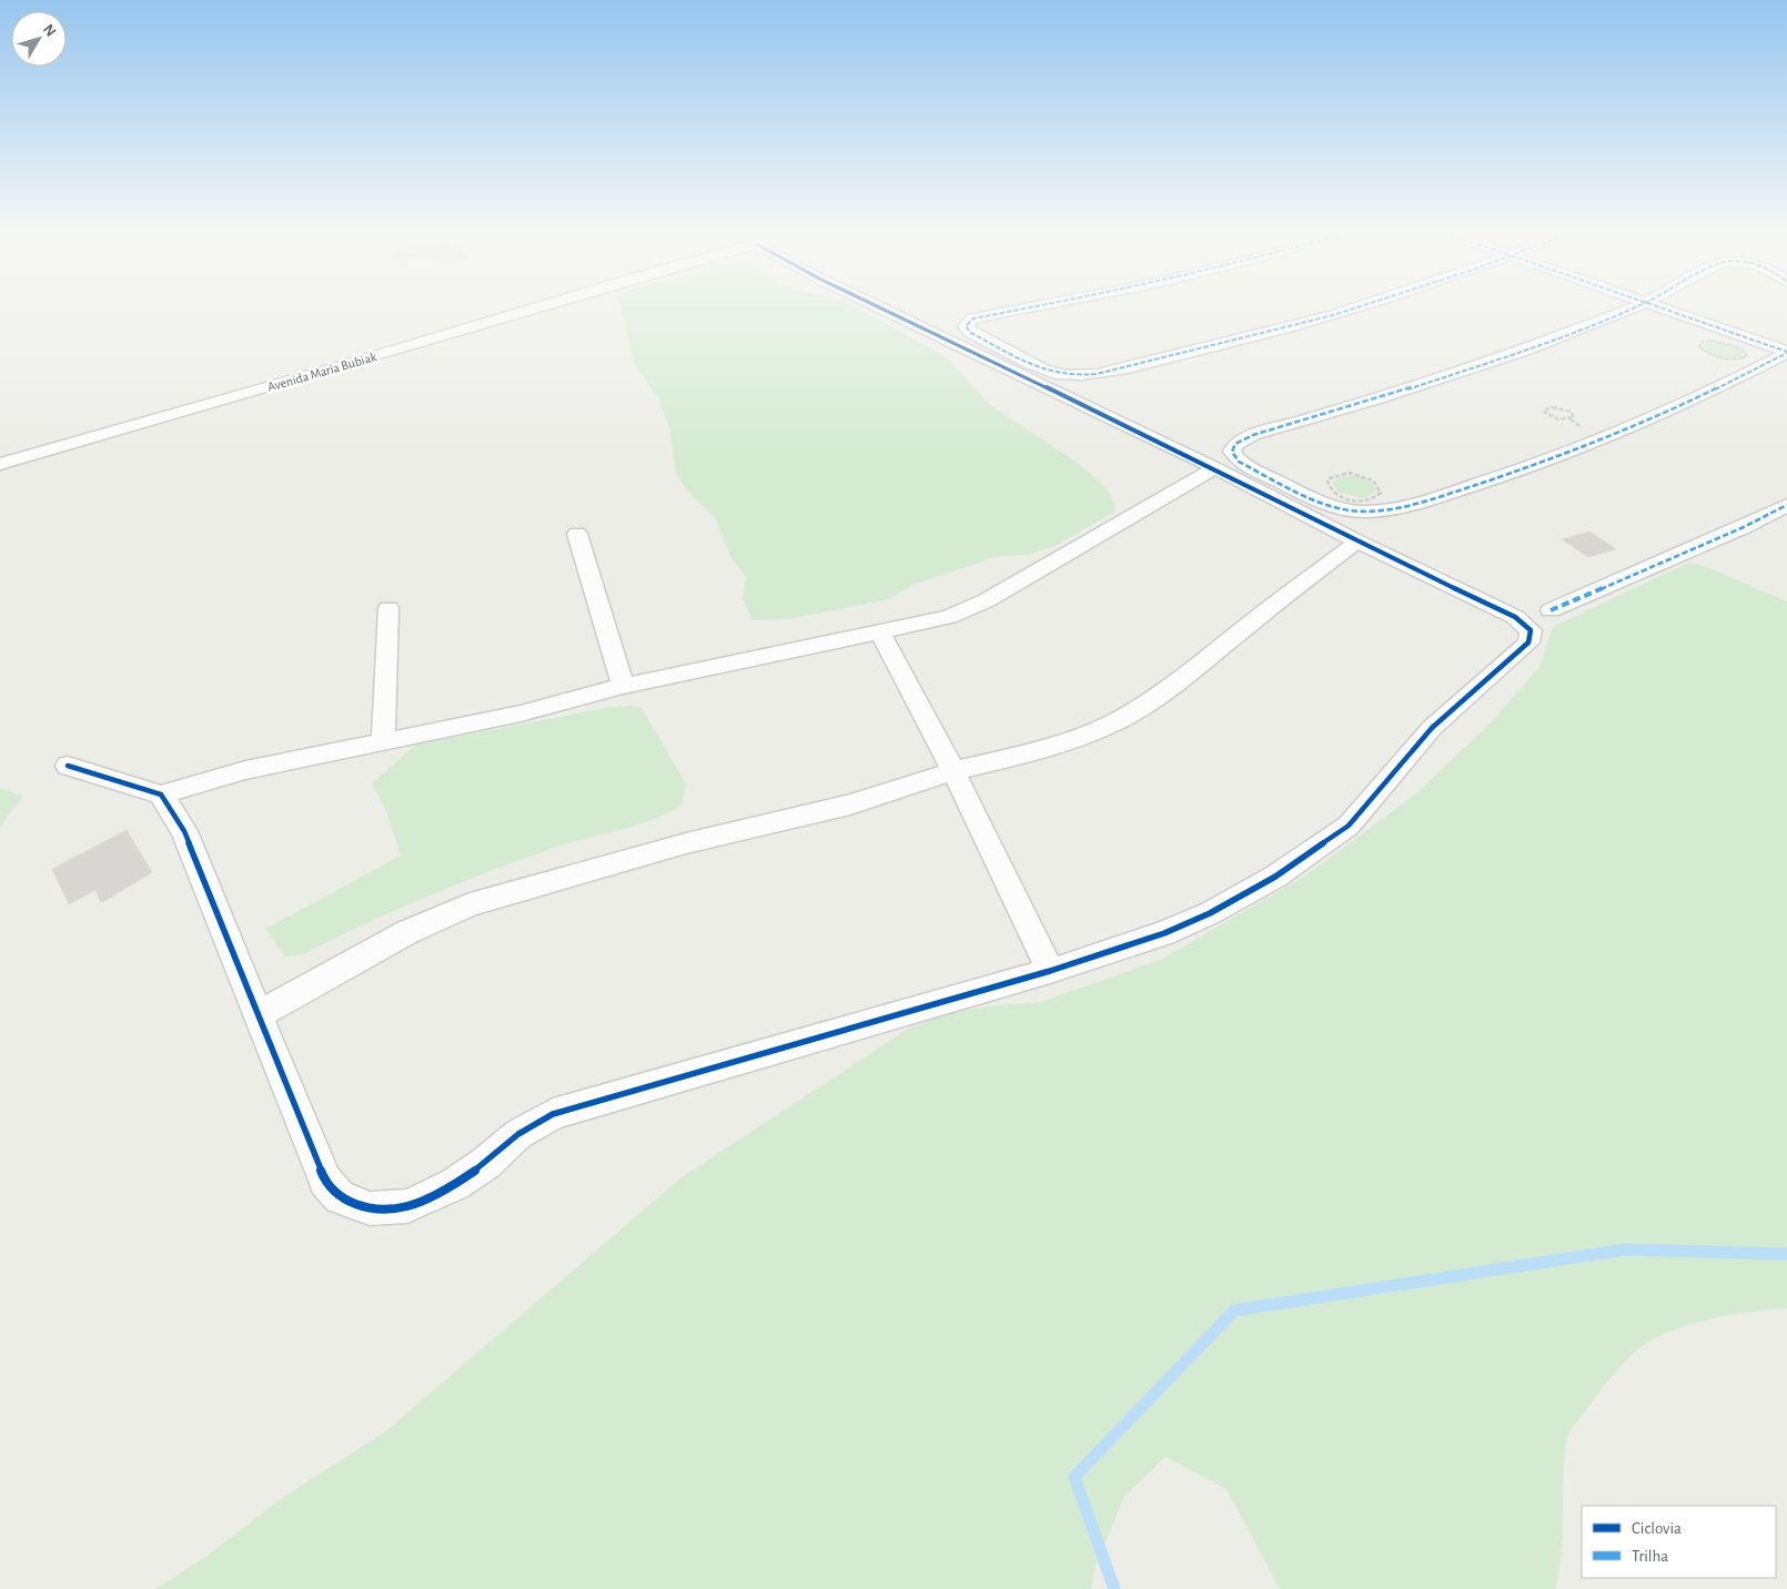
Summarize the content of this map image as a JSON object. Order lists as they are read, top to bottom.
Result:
{
  "streets": {
    "street": ["Avenida Maria Bubiak"]
  },
  "legend": ["Ciclovia", "Trilha"],
  "north": "top right"
}
